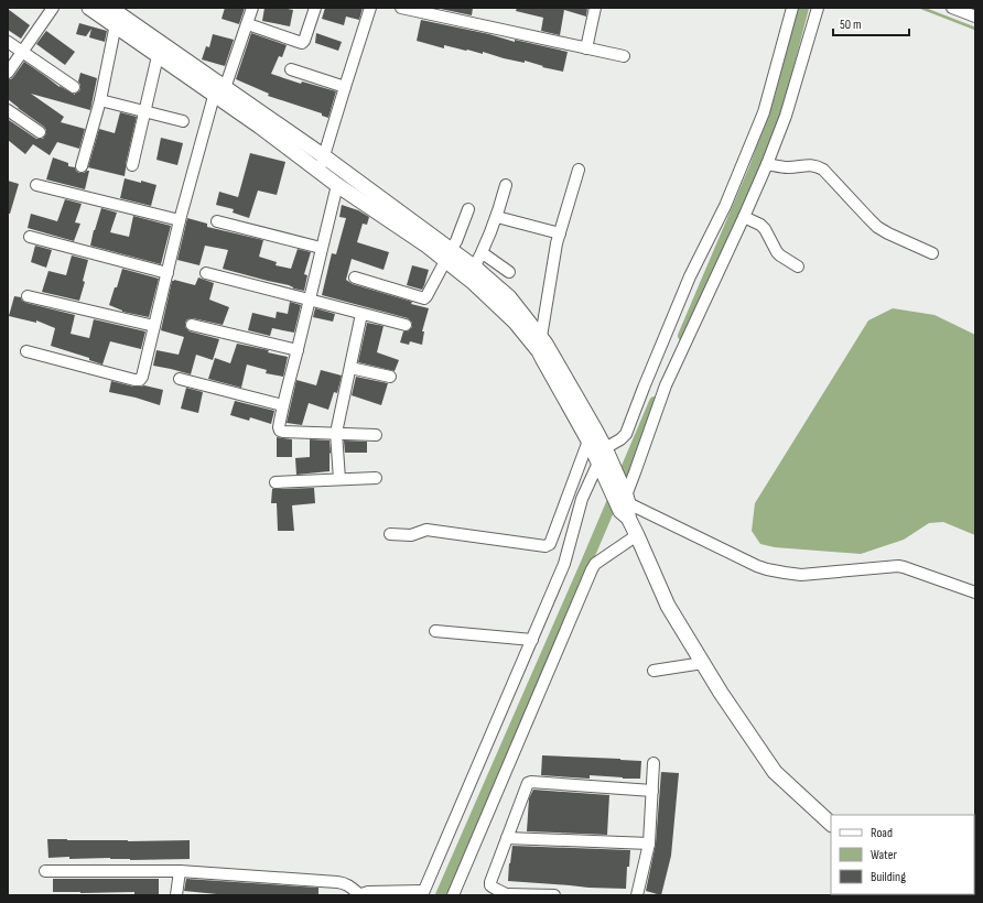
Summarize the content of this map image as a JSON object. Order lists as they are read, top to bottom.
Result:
{
  "legend": ["Road", "Water", "Building"],
  "scale_bar": "50 m"
}
